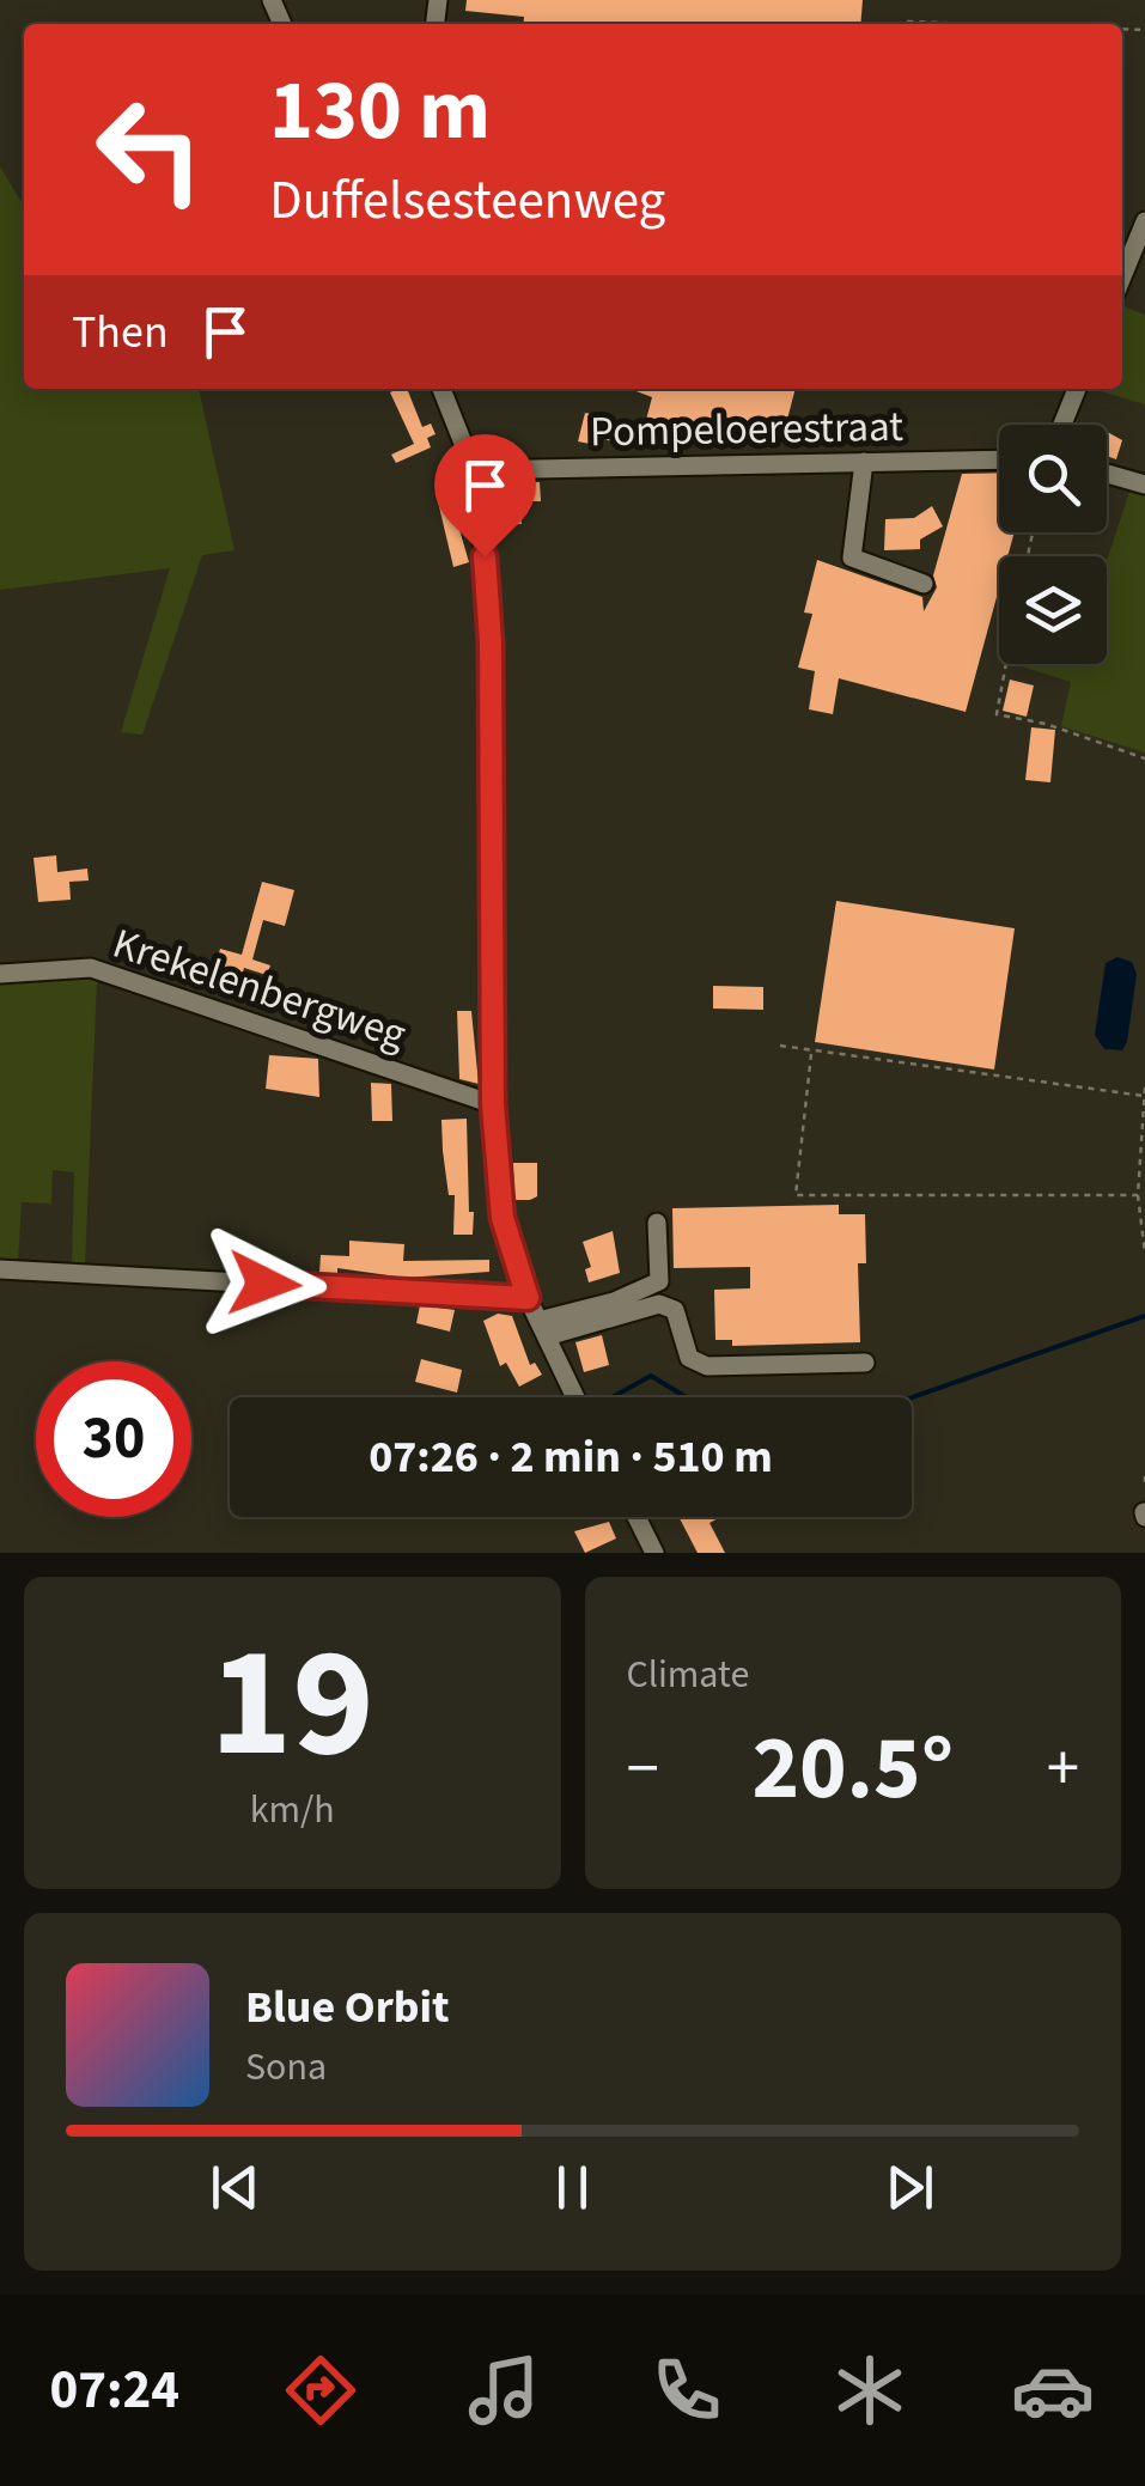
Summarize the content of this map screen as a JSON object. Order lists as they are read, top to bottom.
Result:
{
  "streets": {
    "street": ["Pompeloerestraat", "Krekelenbergweg"]
  },
  "page": {
    "turn": ["130 m", "Duffelsesteenweg"],
    "then": "Then",
    "limit": "30",
    "trip": "07:26 · 2 min · 510 m",
    "tile": [
      ["19", "km/h"],
      "Climate"
    ],
    "heat": ["−", "20.5°", "+"],
    "song": ["Blue Orbit", "Sona"],
    "tabs": "07:24"
  }
}
